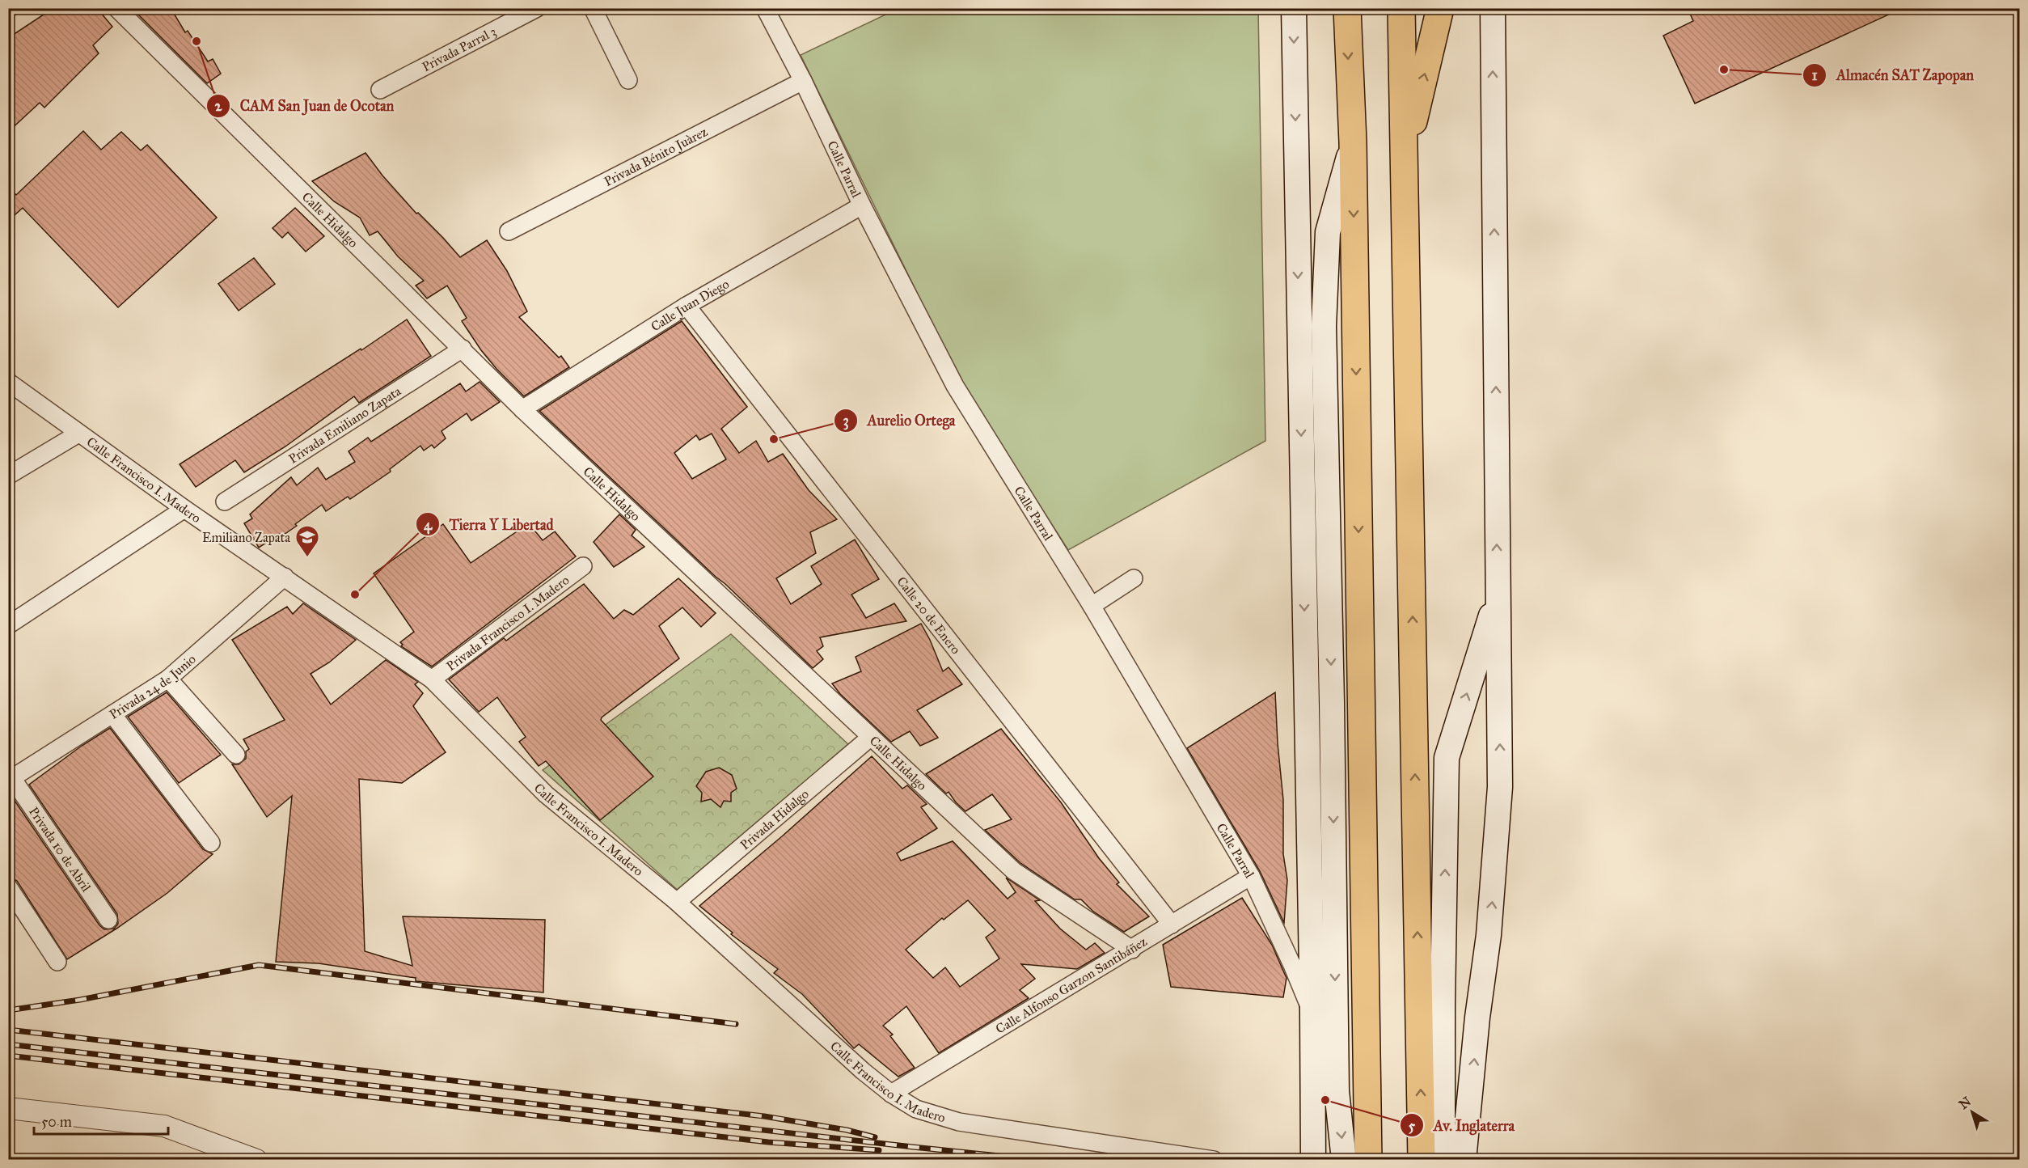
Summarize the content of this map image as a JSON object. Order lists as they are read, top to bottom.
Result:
{
  "streets": {
    "street": [
      "Privada Parral 3",
      "Privada Bénito Juàrez",
      "Calle Parral",
      "Calle Hidalgo",
      "Calle Juan Diego",
      "Privada Emiliano Zapata",
      "Calle Francisco I. Madero",
      "Calle 20 de Enero",
      "Privada Francisco I. Madero",
      "Privada 24 de Junio",
      "Privada Hidalgo",
      "Privada 10 de Abril",
      "Calle Alfonso Garzon Santibáñez"
    ]
  },
  "crossings": [
    ["Privada Bénito Juàrez", "Calle Parral"],
    ["Calle Parral", "Calle Juan Diego"],
    ["Calle Parral", "Calle Alfonso Garzon Santibáñez"],
    ["Calle Hidalgo", "Calle Juan Diego"],
    ["Calle Hidalgo", "Privada Emiliano Zapata"],
    ["Calle Hidalgo", "Privada Hidalgo"],
    ["Calle Hidalgo", "Calle Alfonso Garzon Santibáñez"],
    ["Calle Juan Diego", "Calle 20 de Enero"],
    ["Calle Francisco I. Madero", "Privada Francisco I. Madero"],
    ["Calle Francisco I. Madero", "Privada 24 de Junio"],
    ["Calle Francisco I. Madero", "Privada Hidalgo"],
    ["Calle Francisco I. Madero", "Calle Alfonso Garzon Santibáñez"],
    ["Calle 20 de Enero", "Calle Alfonso Garzon Santibáñez"],
    ["Privada 24 de Junio", "Privada 10 de Abril"]
  ],
  "places": {
    "other": [
      "CAM San Juan de Ocotan",
      "Almacén SAT Zapopan",
      "Aurelio Ortega",
      "Tierra Y Libertad",
      "Av. Inglaterra"
    ],
    "school or university": ["Emiliano Zapata"]
  },
  "scale_bar": "50 m",
  "north": "top left"
}
